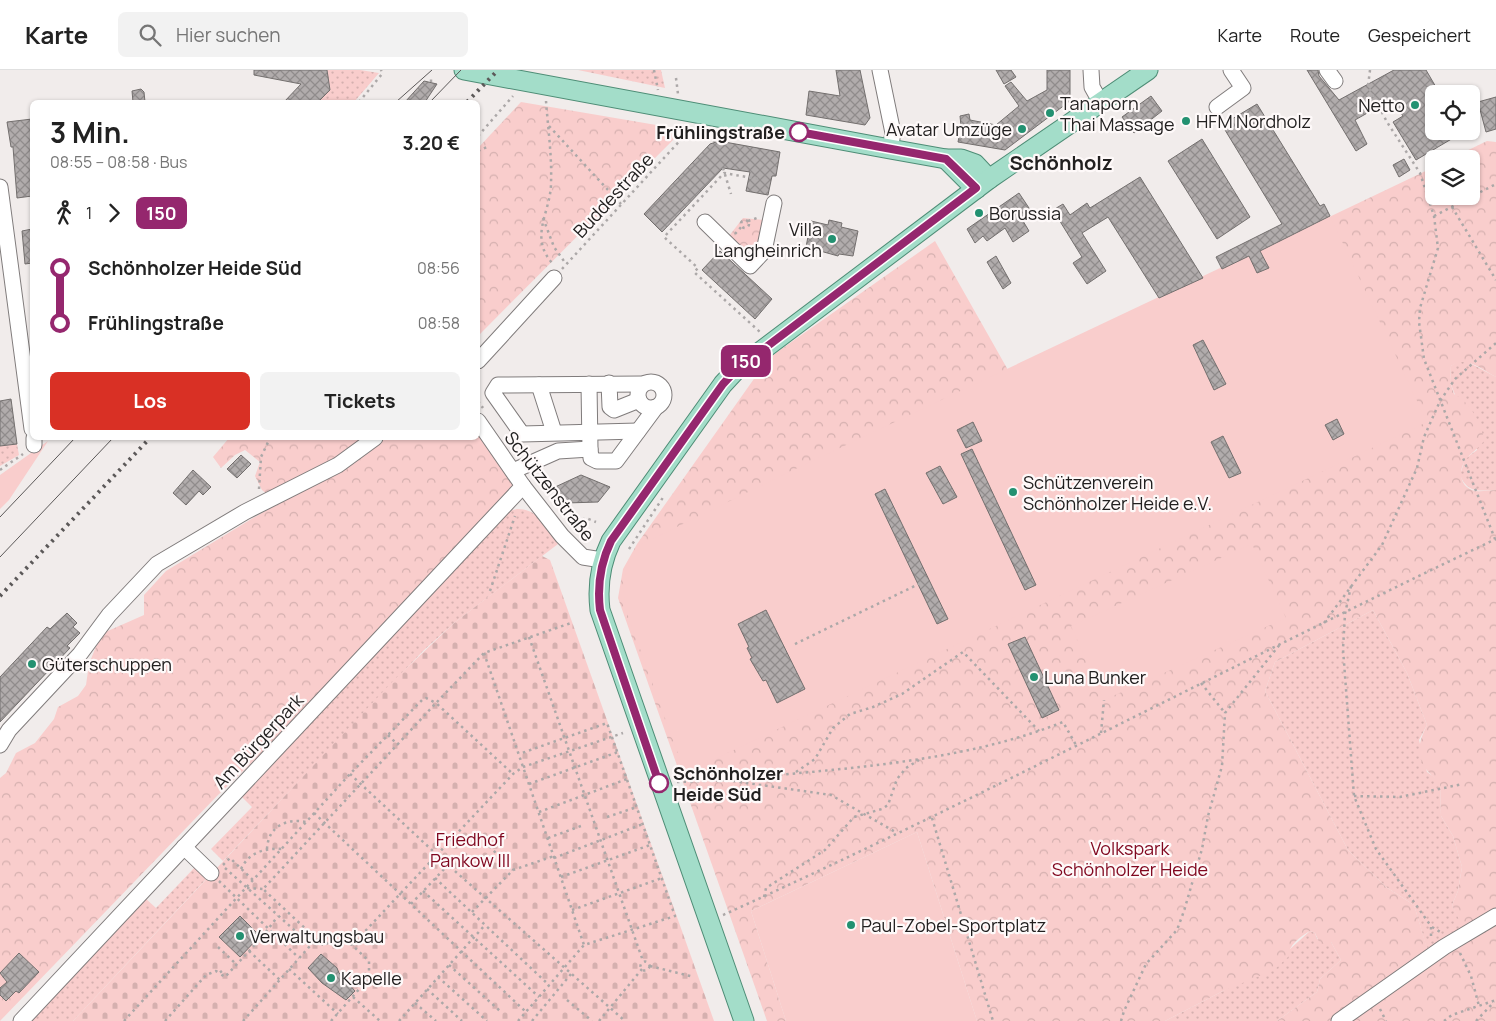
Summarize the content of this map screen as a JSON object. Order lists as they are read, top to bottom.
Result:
{
  "streets": {
    "street": ["Schützenstraße", "Am Bürgerpark"],
    "path": ["Buddestraße"]
  },
  "crossings": [
    ["Schützenstraße", "Am Bürgerpark"]
  ],
  "districts": ["Schönholz"],
  "parks": ["Friedhof Pankow III", "Volkspark Schönholzer Heide"],
  "places": [
    "Netto",
    "Tanaporn Thai Massage",
    "HFM Nordholz",
    "Avatar Umzüge",
    "Frühlingstraße",
    "Borussia",
    "Villa Langheinrich",
    "Schützenverein Schönholzer Heide e.V.",
    "Güterschuppen",
    "Luna Bunker",
    "Schönholzer Heide Süd",
    "Paul-Zobel-Sportplatz",
    "Verwaltungsbau",
    "Kapelle"
  ],
  "lines": ["bus line 150"],
  "page": {
    "header": "Karte",
    "search": "Hier suchen",
    "nav": ["Karte", "Route", "Gespeichert"],
    "on_map": "150",
    "heading": ["3 Min.", "08:55 – 08:58 · Bus", "3.20 €"],
    "legs": ["1", "150"],
    "list": [
      {
        "name": "Schönholzer Heide Süd",
        "value": "08:56"
      },
      {
        "name": "Frühlingstraße",
        "value": "08:58"
      }
    ],
    "buttons": ["Los", "Tickets"]
  }
}
